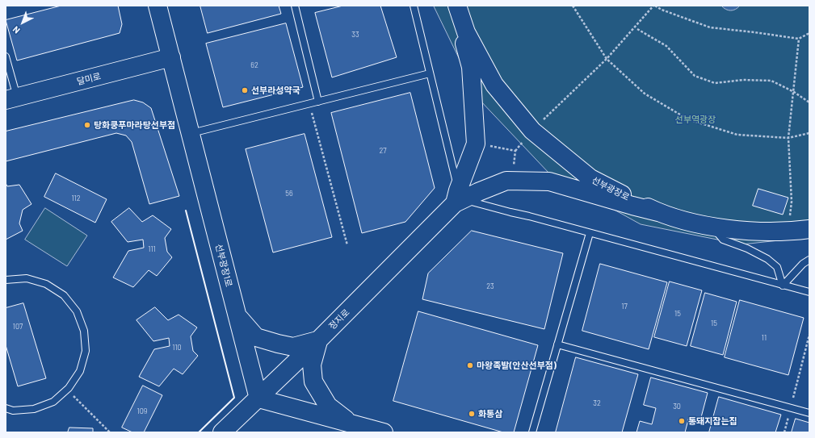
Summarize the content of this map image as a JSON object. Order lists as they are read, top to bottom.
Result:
{
  "streets": {
    "street": [
      "달미로",
      "선부광장로",
      "선부광장1로",
      "정지로"
    ]
  },
  "crossings": [
    ["달미로", "선부광장1로"],
    ["선부광장1로", "정지로"]
  ],
  "parks": ["선부역광장"],
  "places": [
    "선부라성약국",
    "탕화쿵푸마라탕선부점",
    "마왕족발(안산선부점)",
    "화통삼",
    "통돼지잡는집"
  ],
  "house_numbers": [
    "33",
    "62",
    "27",
    "56",
    "112",
    "111",
    "23",
    "17",
    "15",
    "15",
    "107",
    "11",
    "110",
    "32",
    "30",
    "109"
  ],
  "north": "bottom left"
}
